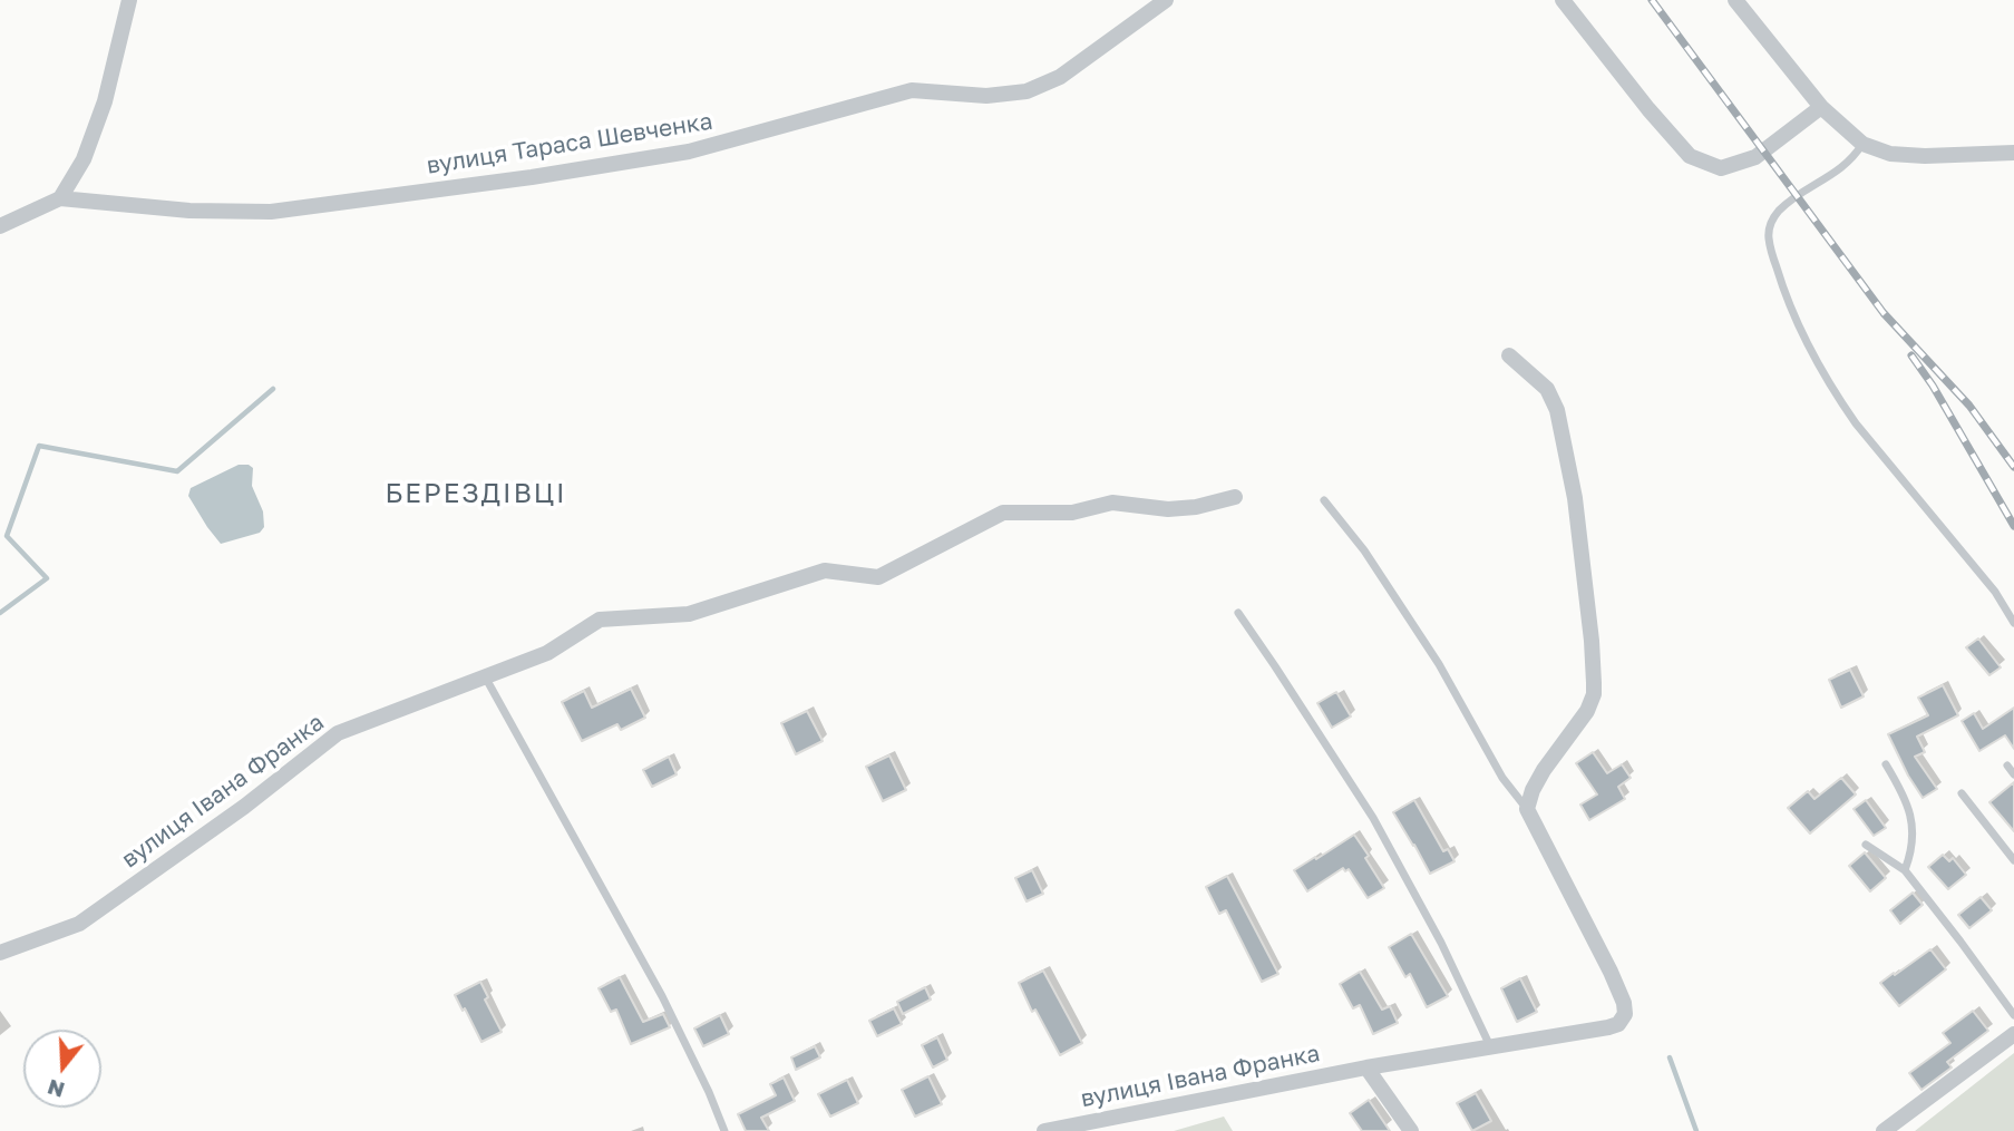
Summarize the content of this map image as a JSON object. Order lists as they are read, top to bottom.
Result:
{
  "streets": {
    "street": ["вулиця Тараса Шевченка", "вулиця Івана Франка"]
  },
  "districts": ["БЕРЕЗДІВЦІ"],
  "north": "bottom"
}
